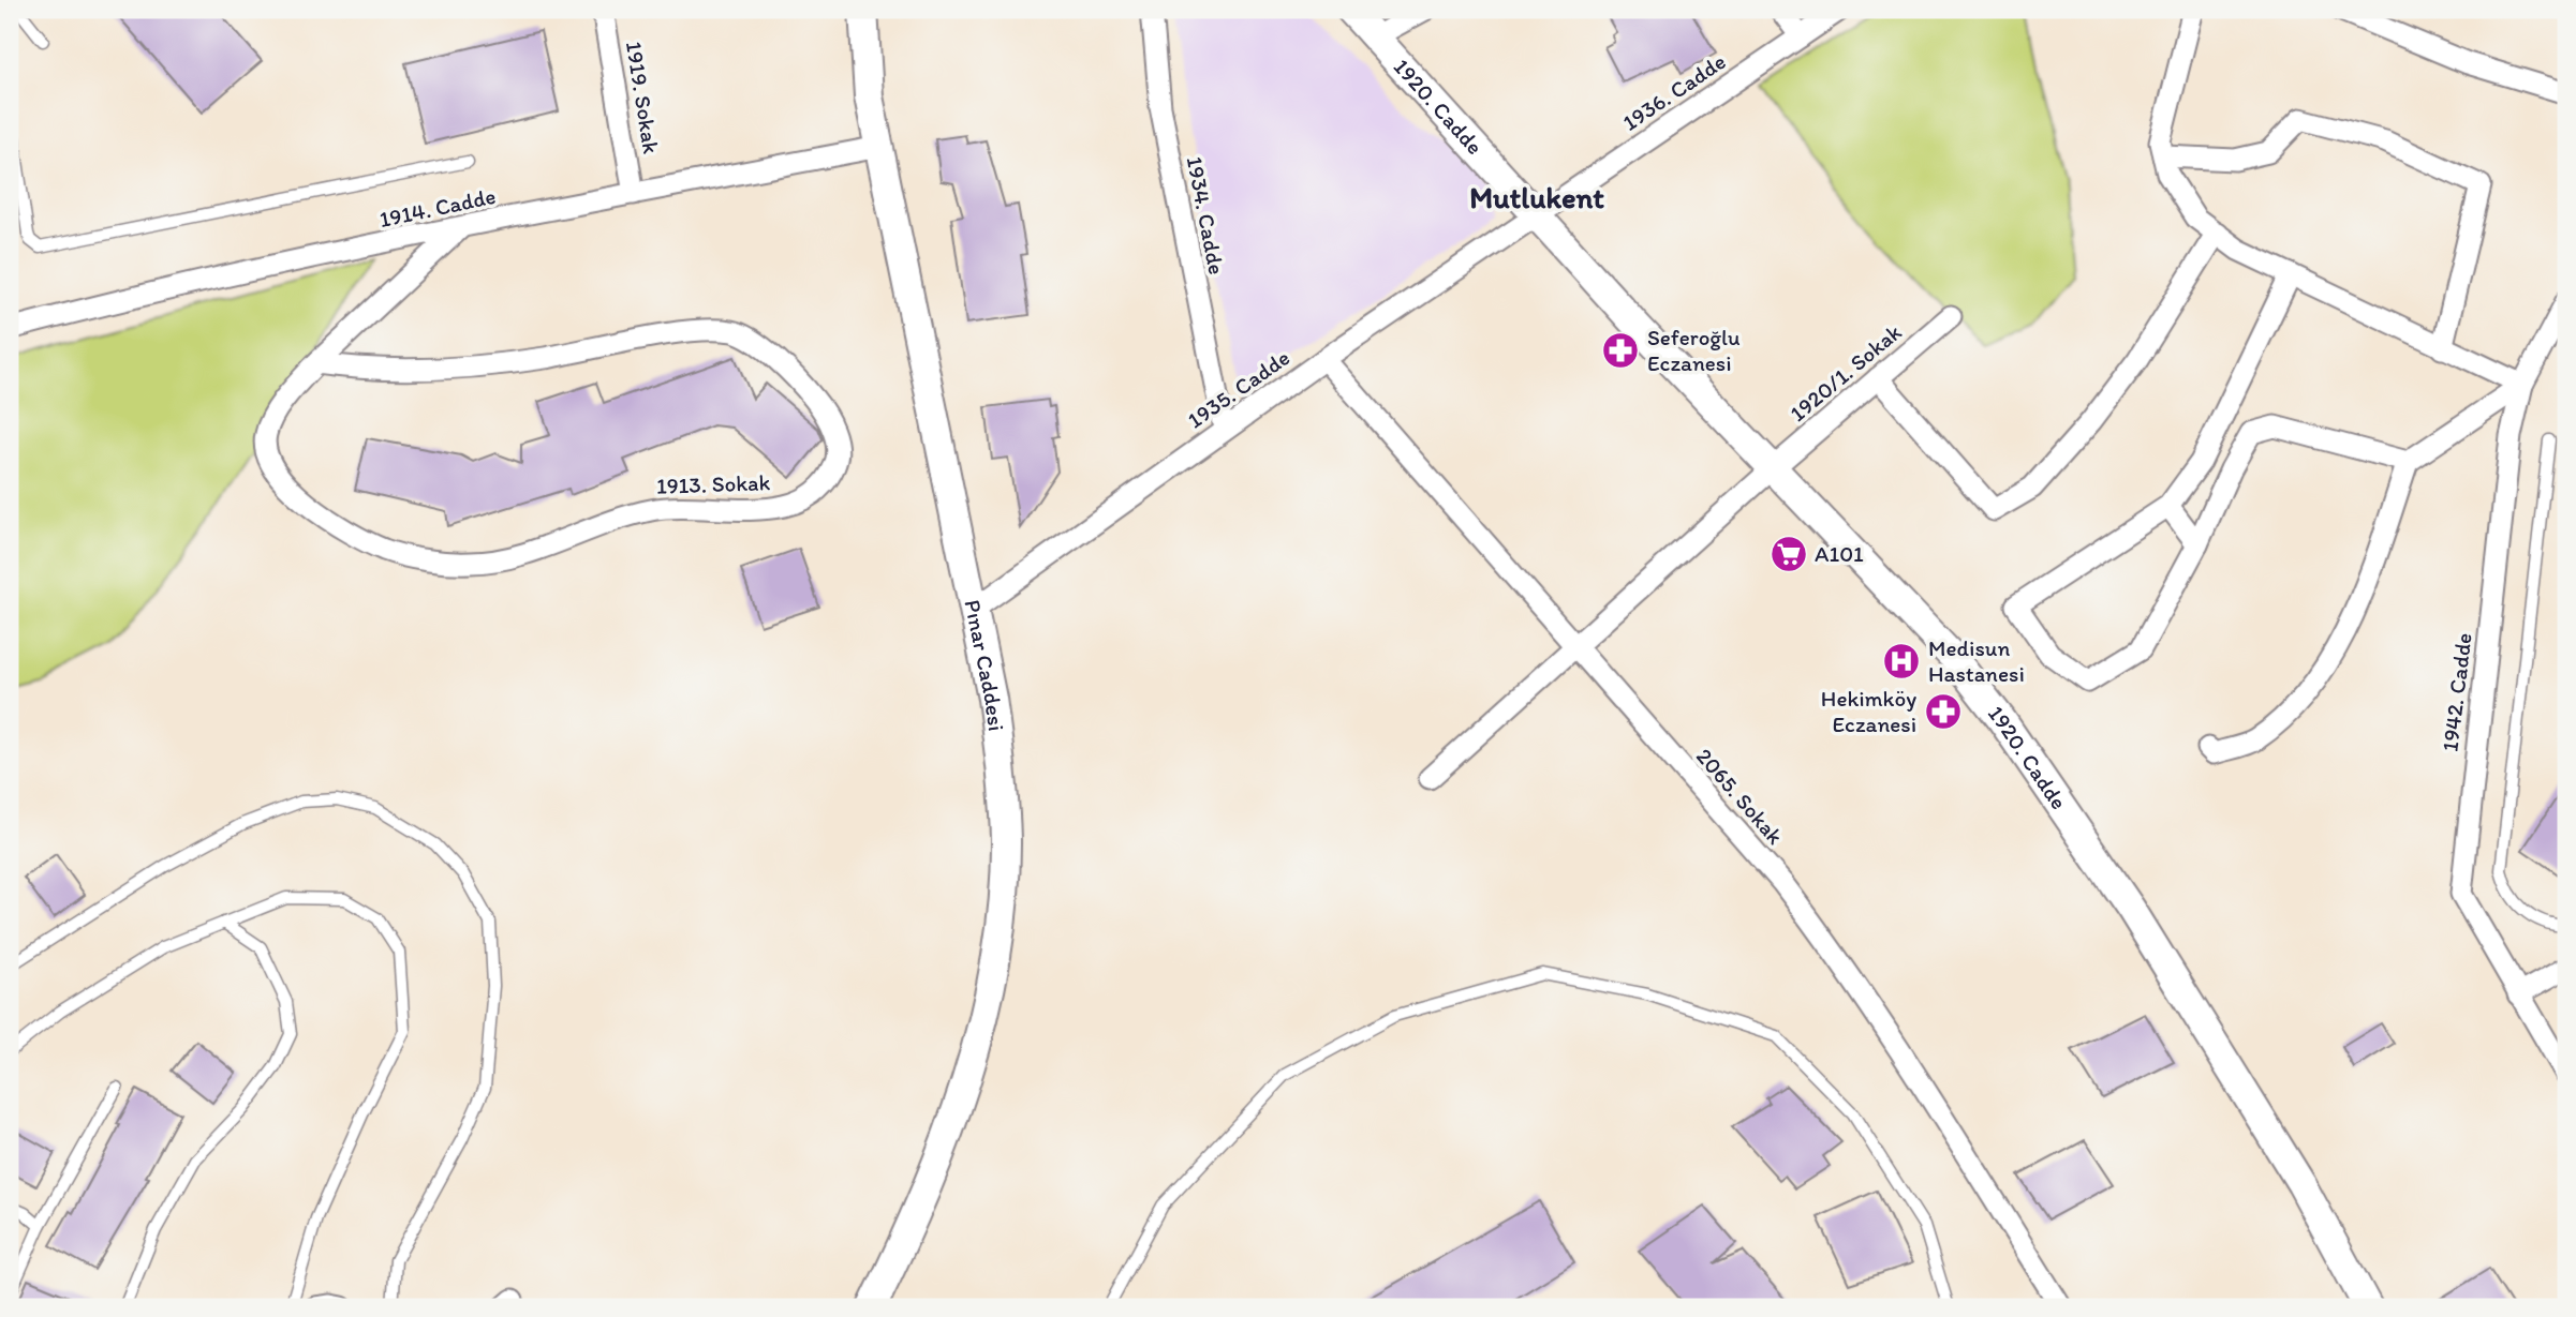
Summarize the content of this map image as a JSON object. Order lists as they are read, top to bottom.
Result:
{
  "streets": {
    "main road": ["1920. Cadde", "Pınar Caddesi"],
    "street": [
      "1936. Cadde",
      "1919. Sokak",
      "1914. Cadde",
      "1934. Cadde",
      "1920/1. Sokak",
      "1935. Cadde",
      "1913. Sokak",
      "1942. Cadde",
      "2065. Sokak"
    ]
  },
  "crossings": [
    ["1936. Cadde", "1920. Cadde"],
    ["1936. Cadde", "1935. Cadde"],
    ["1919. Sokak", "1914. Cadde"],
    ["1920. Cadde", "1920/1. Sokak"],
    ["1920. Cadde", "1935. Cadde"],
    ["1914. Cadde", "1913. Sokak"],
    ["1914. Cadde", "Pınar Caddesi"],
    ["1934. Cadde", "1935. Cadde"],
    ["1920/1. Sokak", "2065. Sokak"],
    ["1935. Cadde", "Pınar Caddesi"],
    ["1935. Cadde", "2065. Sokak"]
  ],
  "districts": ["Mutlukent"],
  "places": {
    "pharmacy": ["Seferoğlu Eczanesi", "Hekimköy Eczanesi"],
    "supermarket": ["A101"],
    "hospital": ["Medisun Hastanesi"]
  }
}
